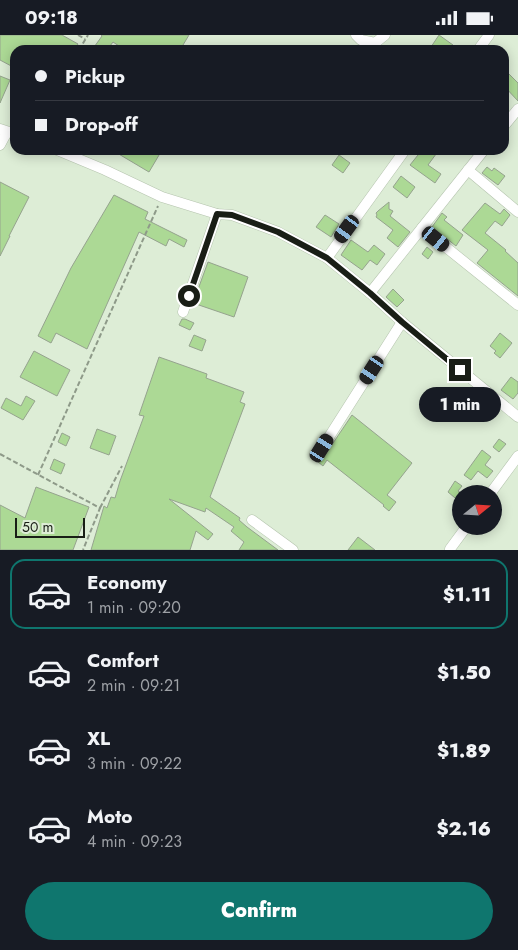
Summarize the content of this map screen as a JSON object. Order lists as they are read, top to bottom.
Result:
{
  "scale_bar": "50 m",
  "north": "right",
  "page": {
    "status": "09:18",
    "banner": ["Pickup", "Drop-off"],
    "bubble": "1 min",
    "scale": "50 m",
    "list": [
      {
        "name": "Economy",
        "note": "1 min · 09:20",
        "value": "$1.11"
      },
      {
        "name": "Comfort",
        "note": "2 min · 09:21",
        "value": "$1.50"
      },
      {
        "name": "XL",
        "note": "3 min · 09:22",
        "value": "$1.89"
      },
      {
        "name": "Moto",
        "note": "4 min · 09:23",
        "value": "$2.16"
      }
    ],
    "buttons": "Confirm"
  }
}
